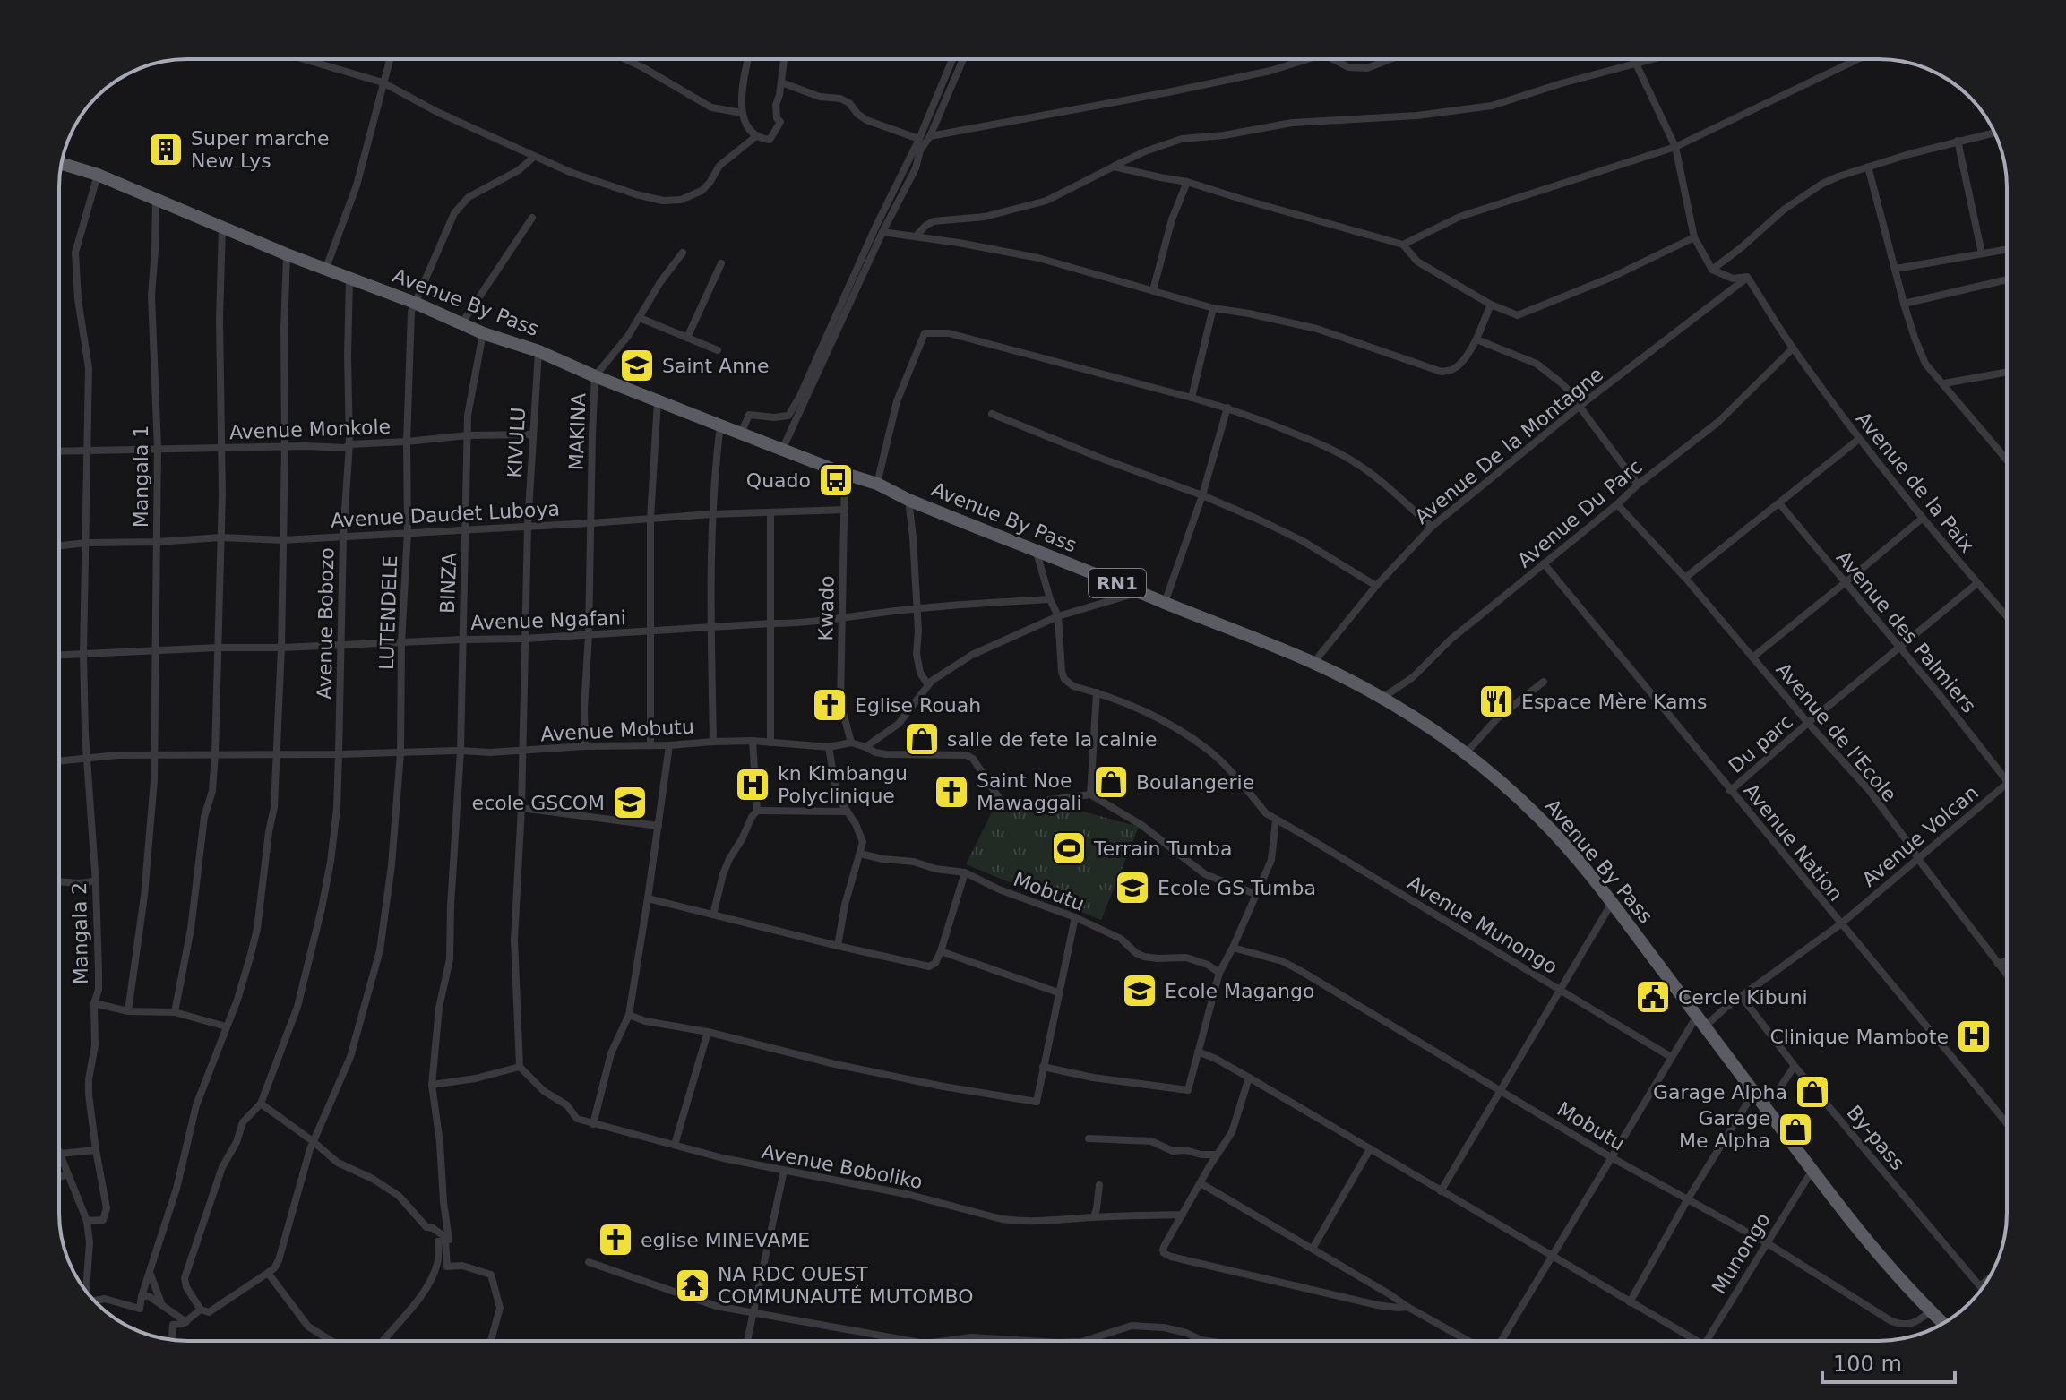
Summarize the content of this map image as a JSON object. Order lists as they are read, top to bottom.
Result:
{
  "streets": {
    "highway": ["Avenue By Pass", "RN1"],
    "street": [
      "Avenue Monkole",
      "MAKINA",
      "KIVULU",
      "Avenue De la Montagne",
      "Mangala 1",
      "Avenue de la Paix",
      "Avenue Du Parc",
      "Avenue Daudet Luboya",
      "BINZA",
      "Kwado",
      "LUTENDELE",
      "Avenue Ngafani",
      "Avenue Bobozo",
      "Avenue des Palmiers",
      "Avenue Mobutu",
      "Avenue de l'Ecole",
      "Du parc",
      "Avenue Volcan",
      "Avenue Nation",
      "Mobutu",
      "Avenue Munongo",
      "Mangala 2",
      "By-pass",
      "Avenue Boboliko",
      "Munongo"
    ]
  },
  "crossings": [
    ["Avenue By Pass", "MAKINA"],
    ["Avenue By Pass", "KIVULU"],
    ["Avenue By Pass", "Avenue De la Montagne"],
    ["Avenue By Pass", "Mangala 1"],
    ["Avenue By Pass", "Avenue Du Parc"],
    ["Avenue By Pass", "BINZA"],
    ["Avenue By Pass", "Kwado"],
    ["Avenue By Pass", "LUTENDELE"],
    ["Avenue By Pass", "Avenue Bobozo"],
    ["Avenue By Pass", "Avenue Volcan"],
    ["Avenue By Pass", "Mobutu"],
    ["Avenue By Pass", "Mangala 2"],
    ["Avenue By Pass", "Munongo"],
    ["Avenue Monkole", "KIVULU"],
    ["Avenue Monkole", "Mangala 1"],
    ["Avenue Monkole", "BINZA"],
    ["Avenue Monkole", "LUTENDELE"],
    ["Avenue Monkole", "Avenue Bobozo"],
    ["Avenue Monkole", "Mangala 2"],
    ["MAKINA", "Avenue Daudet Luboya"],
    ["MAKINA", "Avenue Ngafani"],
    ["MAKINA", "Avenue Mobutu"],
    ["KIVULU", "Avenue Daudet Luboya"],
    ["KIVULU", "Avenue Ngafani"],
    ["KIVULU", "Avenue Mobutu"],
    ["KIVULU", "Avenue Boboliko"],
    ["Avenue De la Montagne", "Avenue de la Paix"],
    ["Mangala 1", "Avenue Daudet Luboya"],
    ["Mangala 1", "Avenue Ngafani"],
    ["Mangala 1", "Avenue Mobutu"],
    ["Avenue de la Paix", "Avenue Du Parc"],
    ["Avenue de la Paix", "Du parc"],
    ["Avenue Du Parc", "Avenue de l'Ecole"],
    ["Avenue Du Parc", "Avenue Nation"],
    ["Avenue Daudet Luboya", "BINZA"],
    ["Avenue Daudet Luboya", "Kwado"],
    ["Avenue Daudet Luboya", "LUTENDELE"],
    ["Avenue Daudet Luboya", "Avenue Bobozo"],
    ["Avenue Daudet Luboya", "Mangala 2"],
    ["BINZA", "LUTENDELE"],
    ["BINZA", "Avenue Ngafani"],
    ["BINZA", "Avenue Mobutu"],
    ["Kwado", "Avenue Ngafani"],
    ["Kwado", "Avenue Mobutu"],
    ["LUTENDELE", "Avenue Ngafani"],
    ["LUTENDELE", "Avenue Mobutu"],
    ["Avenue Ngafani", "Avenue Bobozo"],
    ["Avenue Ngafani", "Mangala 2"],
    ["Avenue Bobozo", "Avenue Mobutu"],
    ["Avenue des Palmiers", "Du parc"],
    ["Avenue Mobutu", "Mangala 2"],
    ["Avenue de l'Ecole", "Du parc"],
    ["Avenue de l'Ecole", "Avenue Volcan"],
    ["Du parc", "Avenue Nation"],
    ["Avenue Volcan", "Avenue Nation"],
    ["Avenue Volcan", "Mobutu"],
    ["Avenue Volcan", "Avenue Munongo"],
    ["Avenue Volcan", "By-pass"],
    ["Mobutu", "Munongo"]
  ],
  "places": {
    "building": ["Super marche New Lys"],
    "school or university": [
      "Saint Anne",
      "ecole GSCOM",
      "Ecole GS Tumba",
      "Ecole Magango"
    ],
    "bus stop": ["Quado"],
    "restaurant": ["Espace Mère Kams"],
    "church": ["Eglise Rouah", "Saint Noe Mawaggali", "eglise MINEVAME"],
    "shop": [
      "salle de fete la calnie",
      "Boulangerie",
      "Garage Alpha",
      "Garage Me Alpha"
    ],
    "hospital": ["kn Kimbangu Polyclinique", "Clinique Mambote"],
    "sports": ["Terrain Tumba"],
    "public building": ["Cercle Kibuni"],
    "temple": ["NA RDC OUEST COMMUNAUTÉ MUTOMBO"]
  },
  "scale_bar": "100 m"
}
